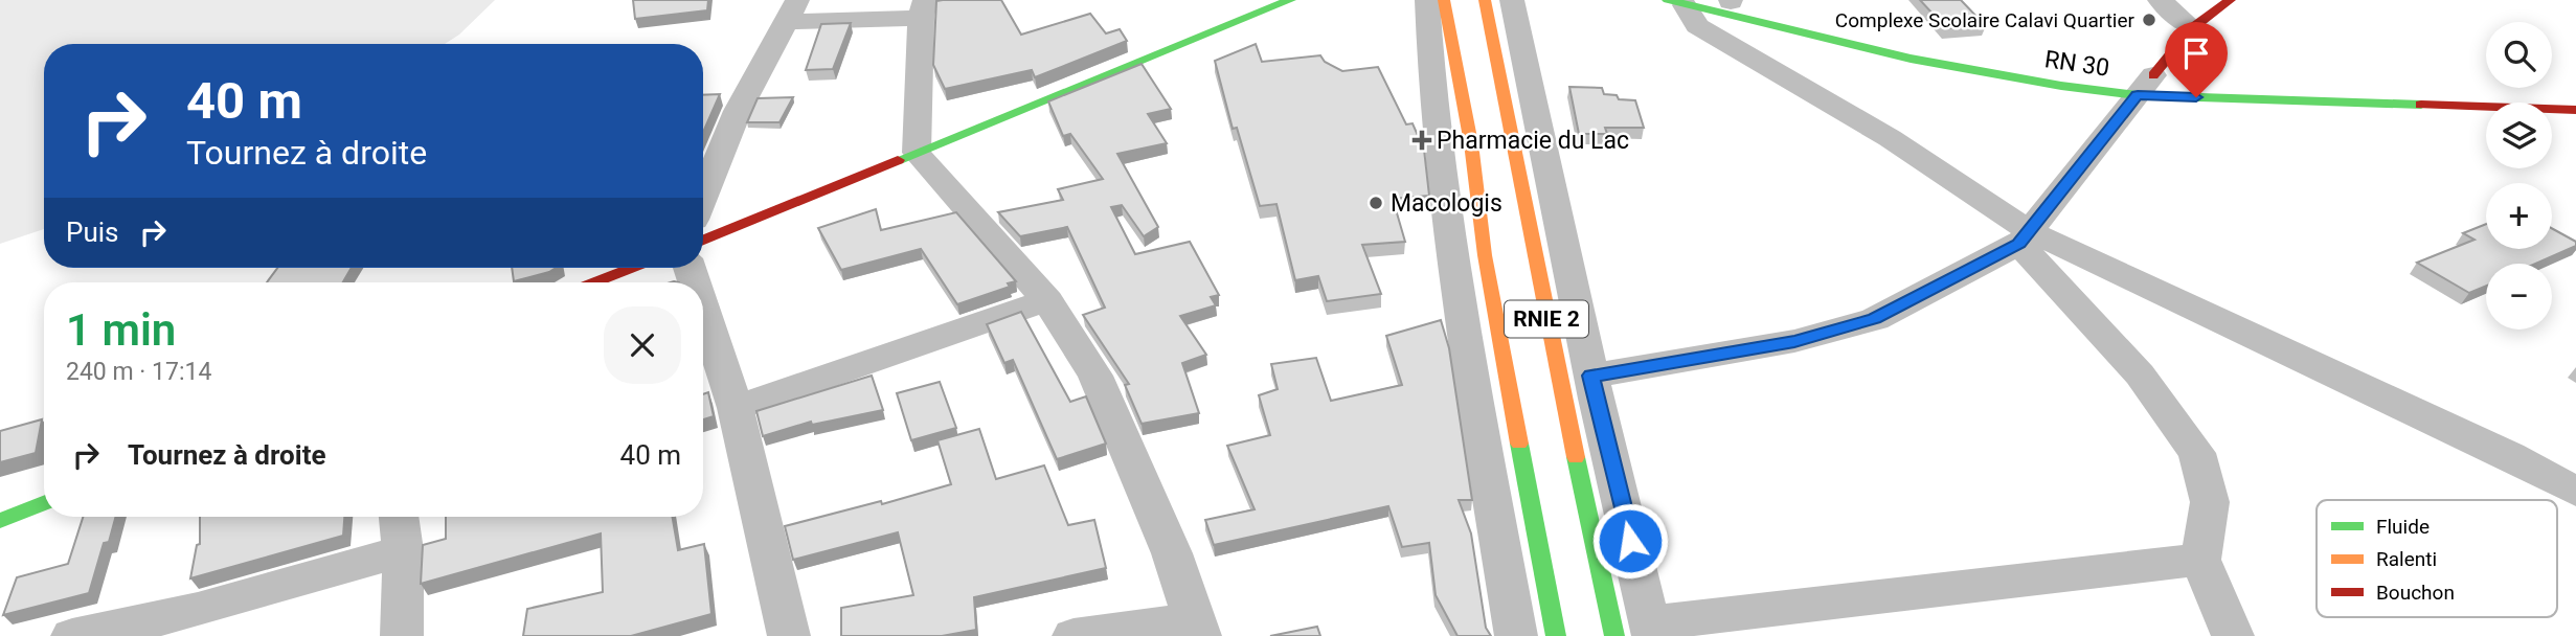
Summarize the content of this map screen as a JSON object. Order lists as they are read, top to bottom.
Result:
{
  "streets": {
    "main road": ["RN 30", "RNIE 2"]
  },
  "places": {
    "other": ["Complexe Scolaire Calavi Quartier", "Macologis"],
    "health": ["Pharmacie du Lac"]
  },
  "legend": ["Fluide", "Ralenti", "Bouchon"],
  "page": {
    "map_buttons": ["+", "−"],
    "turn": ["40 m", "Tournez à droite"],
    "then": "Puis",
    "heading": ["1 min", "240 m · 17:14"],
    "list": [
      {
        "name": "Tournez à droite",
        "value": "40 m"
      }
    ]
  }
}
